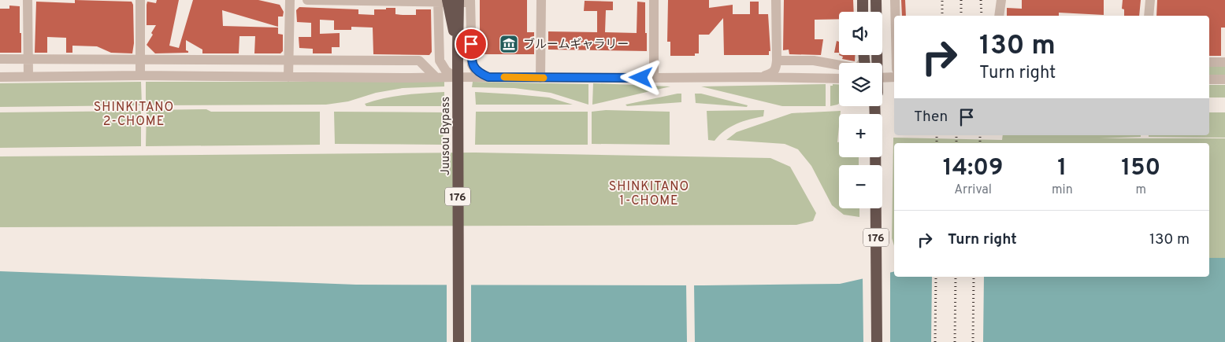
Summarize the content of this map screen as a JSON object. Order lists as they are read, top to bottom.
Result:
{
  "streets": {
    "highway": ["Juusou Bypass", "176"]
  },
  "crossings": [
    ["Juusou Bypass", "176"]
  ],
  "districts": ["SHINKITANO 2-CHOME", "SHINKITANO 1-CHOME"],
  "places": {
    "museum": ["ブルームギャラリー"]
  },
  "page": {
    "map_buttons": ["+", "−"],
    "turn": ["130 m", "Turn right"],
    "then": "Then",
    "eta": [
      "14:09",
      "Arrival",
      "1",
      "min",
      "150",
      "m"
    ],
    "list": [
      {
        "name": "Turn right",
        "value": "130 m"
      }
    ]
  }
}
